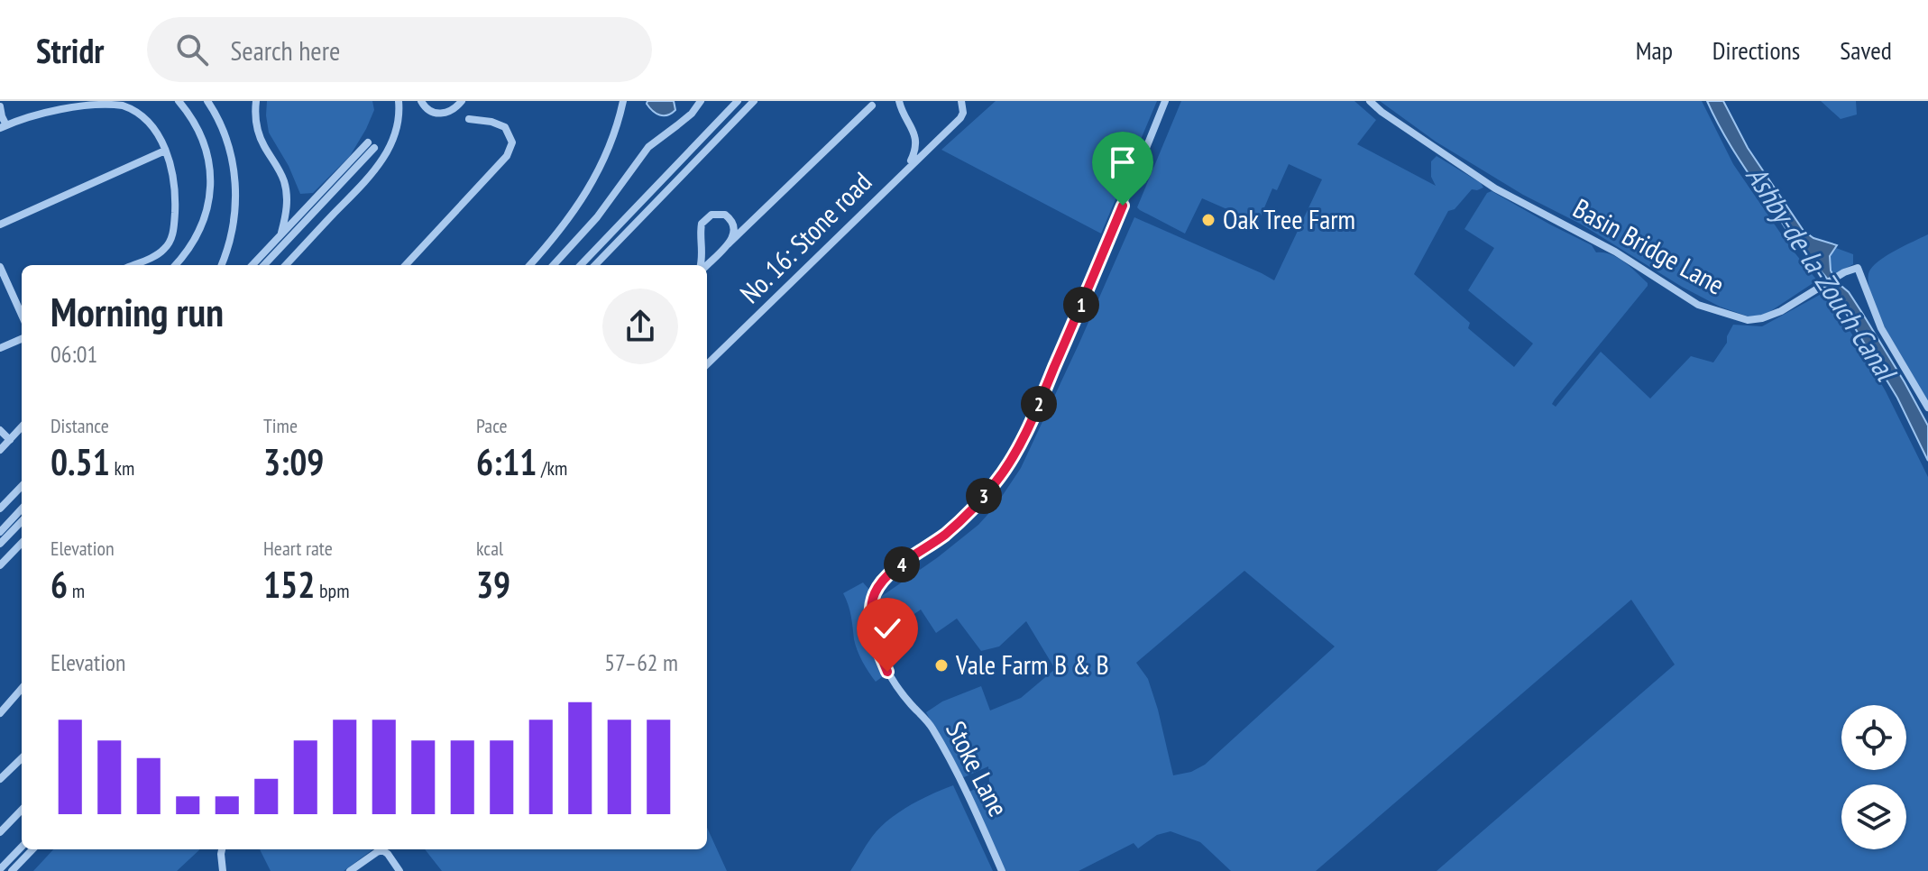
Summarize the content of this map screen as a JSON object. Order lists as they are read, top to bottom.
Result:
{
  "streets": {
    "street": ["No. 16: Stone road", "Basin Bridge Lane", "Stoke Lane"]
  },
  "water": ["Ashby-de-la-Zouch Canal"],
  "places": ["Oak Tree Farm", "Vale Farm B & B"],
  "page": {
    "header": "Stridr",
    "search": "Search here",
    "nav": ["Map", "Directions", "Saved"],
    "heading": ["Morning run", "06:01"],
    "pins": [
      "1",
      "2",
      "3",
      "4"
    ],
    "stats": [
      ["Distance", "0.51 km"],
      ["Time", "3:09"],
      ["Pace", "6:11 /km"],
      ["Elevation", "6 m"],
      ["Heart rate", "152 bpm"],
      ["kcal", "39"]
    ],
    "chart": ["Elevation", "57–62 m"]
  }
}
